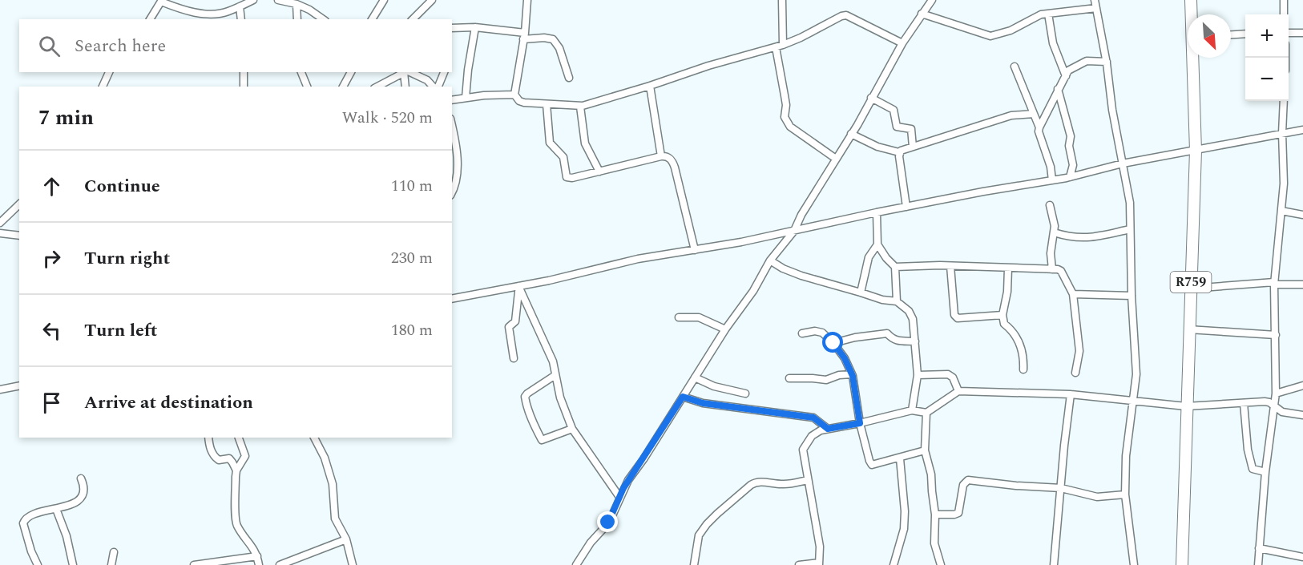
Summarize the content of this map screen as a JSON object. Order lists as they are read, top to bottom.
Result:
{
  "streets": {
    "main road": ["R759"]
  },
  "north": "bottom right",
  "page": {
    "map_buttons": ["+", "−"],
    "search": "Search here",
    "heading": ["7 min", "Walk · 520 m"],
    "list": [
      ["Continue", "110 m"],
      ["Turn right", "230 m"],
      ["Turn left", "180 m"],
      "Arrive at destination"
    ]
  }
}
